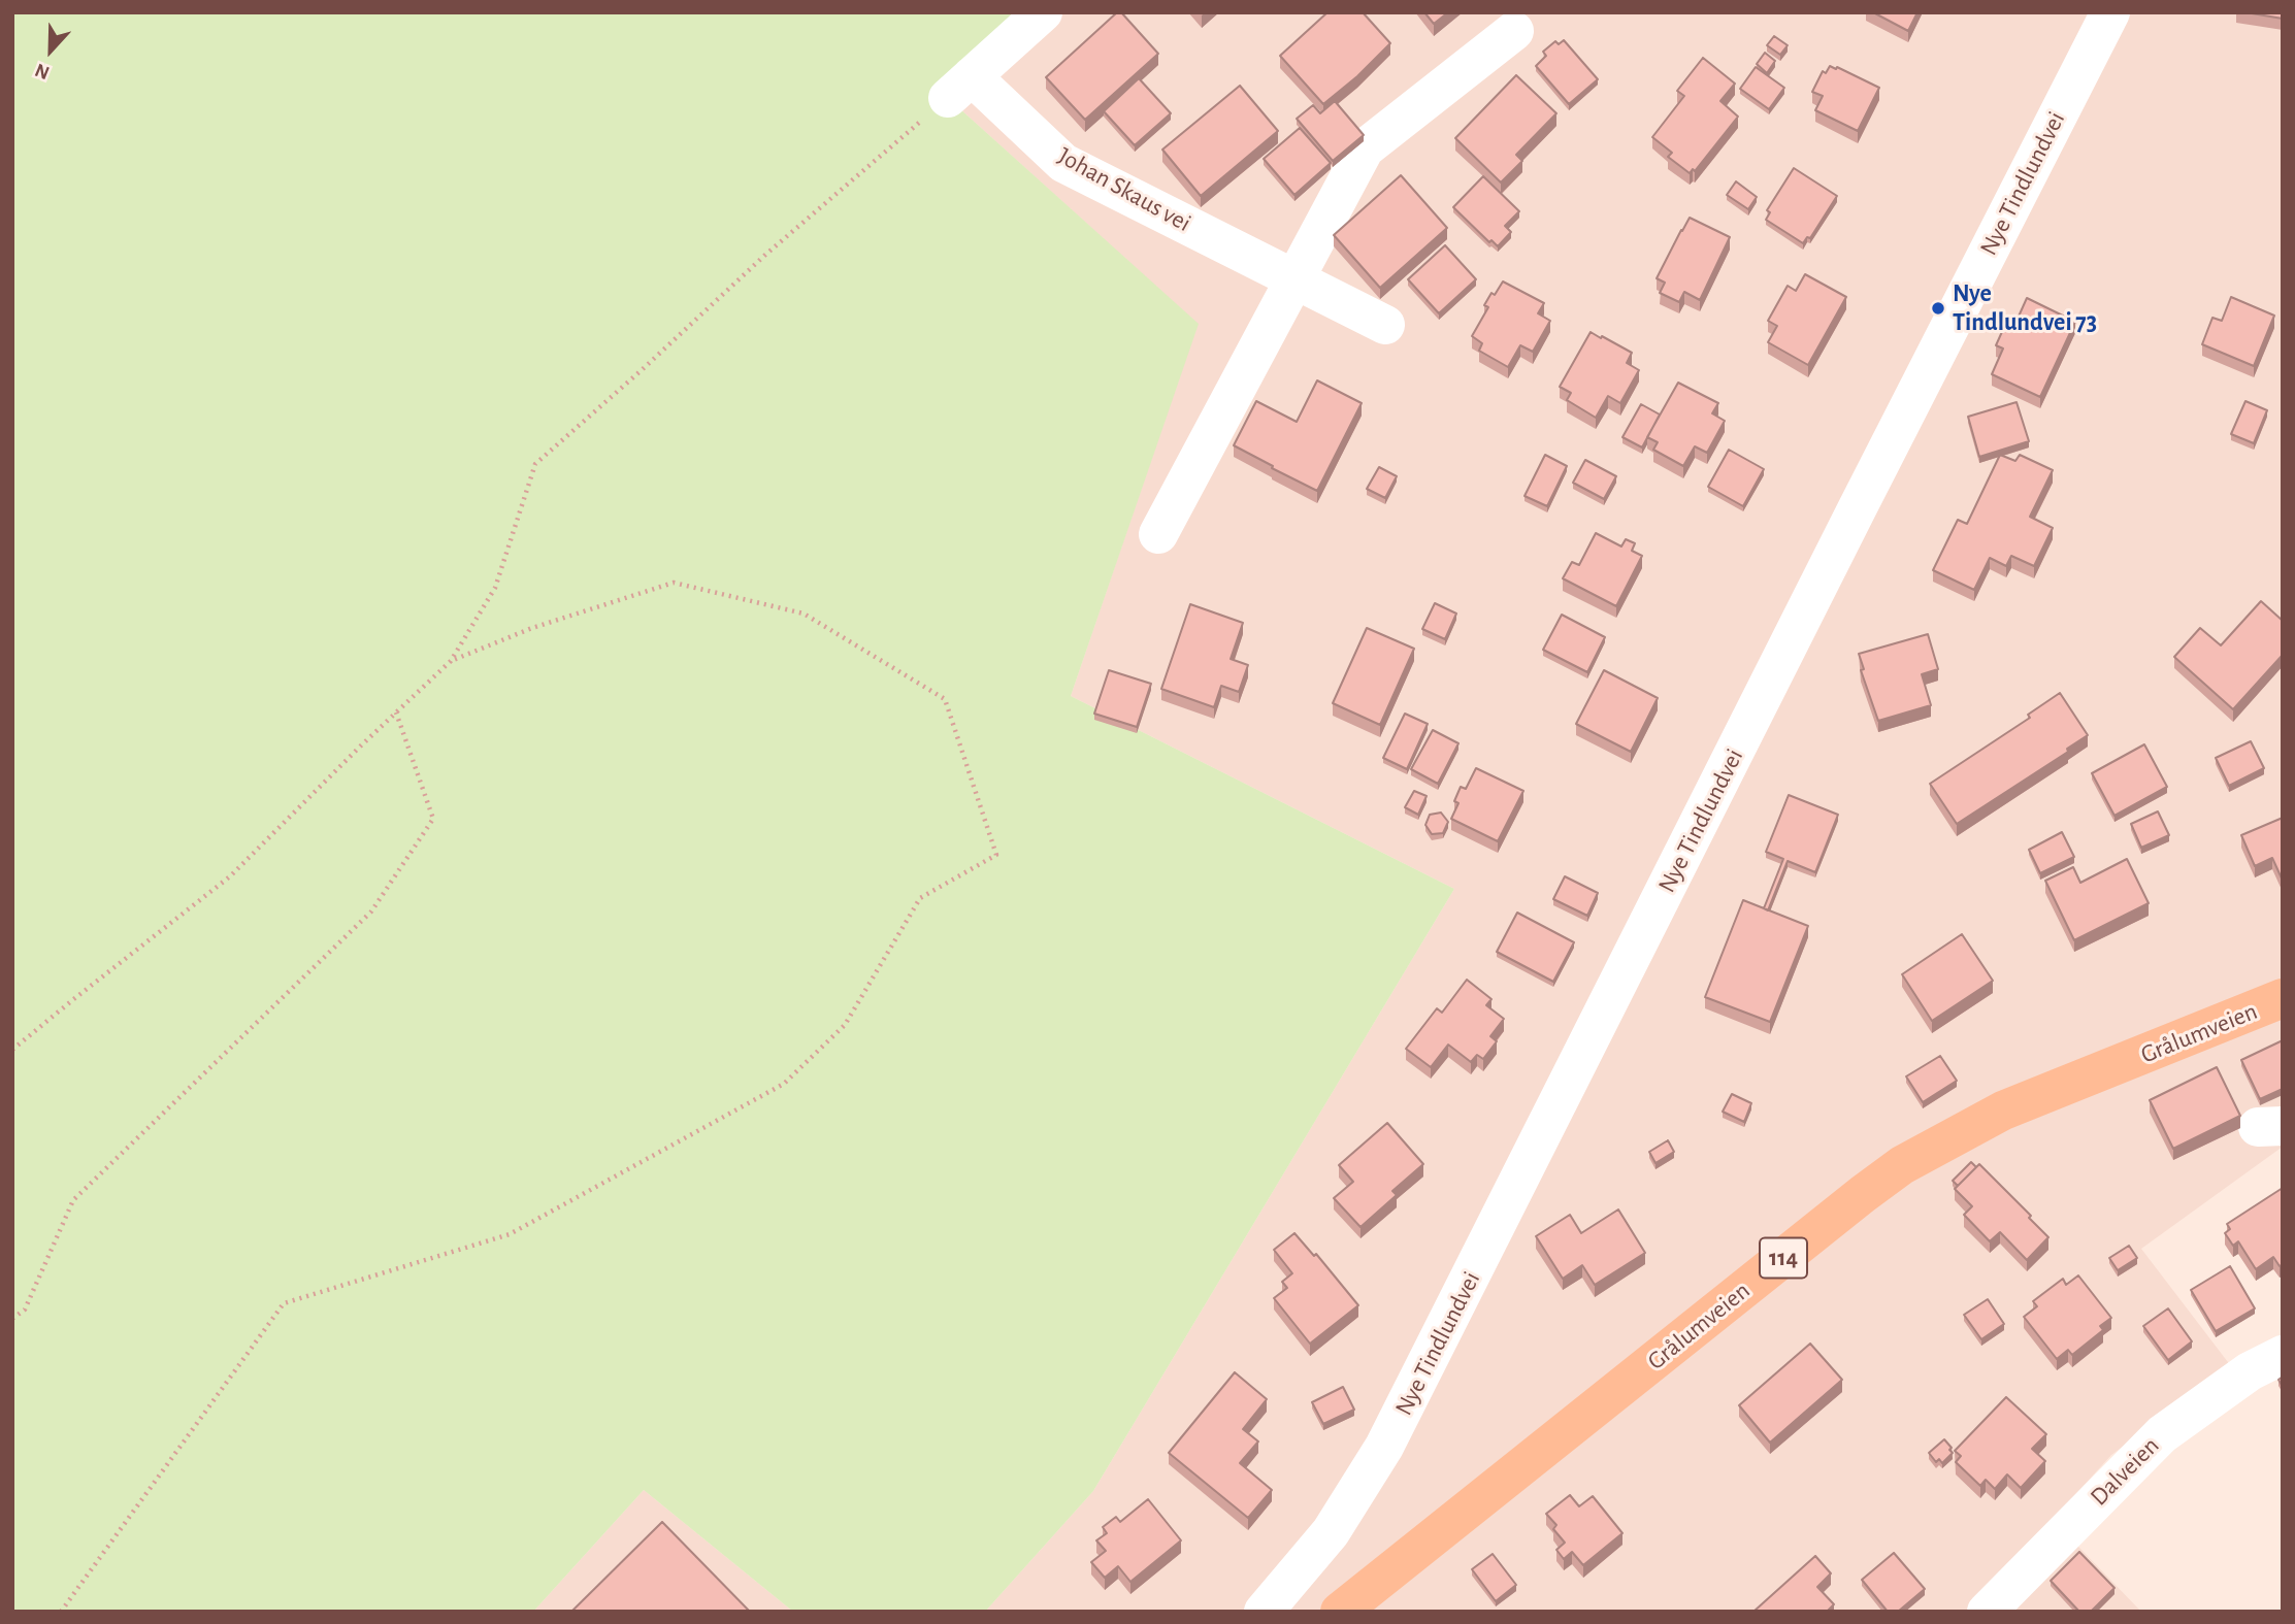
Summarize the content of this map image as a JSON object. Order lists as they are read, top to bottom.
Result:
{
  "streets": {
    "main road": ["Grålumveien", "114"],
    "street": ["Nye Tindlundvei", "Johan Skaus vei", "Dalveien"]
  },
  "places": ["Nye Tindlundvei 73"],
  "north": "bottom"
}
